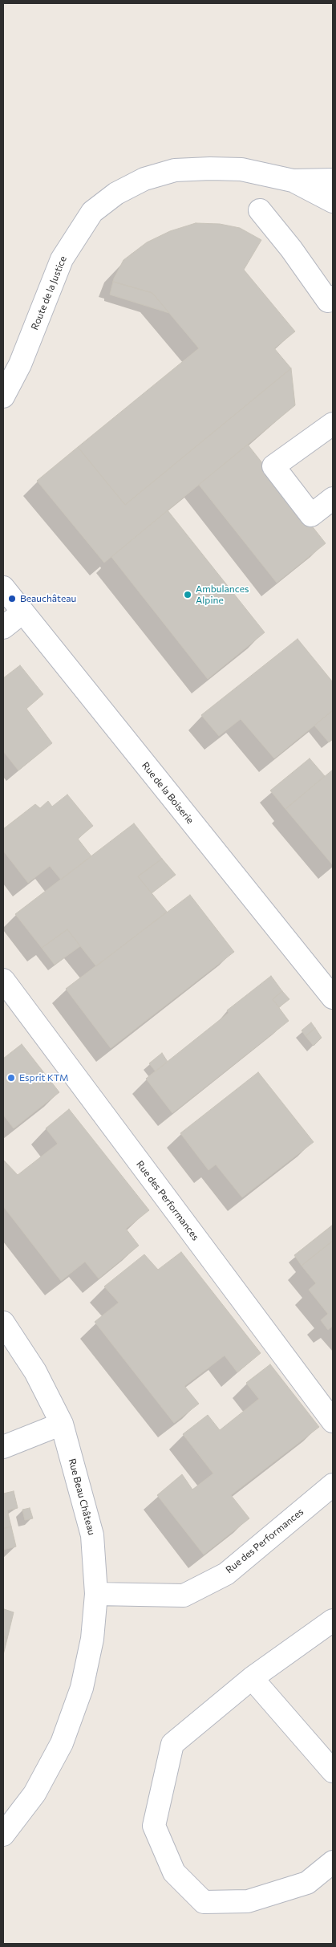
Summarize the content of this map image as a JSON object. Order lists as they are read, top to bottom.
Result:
{
  "streets": {
    "street": [
      "Route de la Justice",
      "Rue de la Boiserie",
      "Rue des Performances",
      "Rue Beau Château"
    ]
  },
  "crossings": [
    ["Rue des Performances", "Rue Beau Château"]
  ],
  "places": ["Ambulances Alpine", "Beauchâteau", "Esprit KTM"]
}
